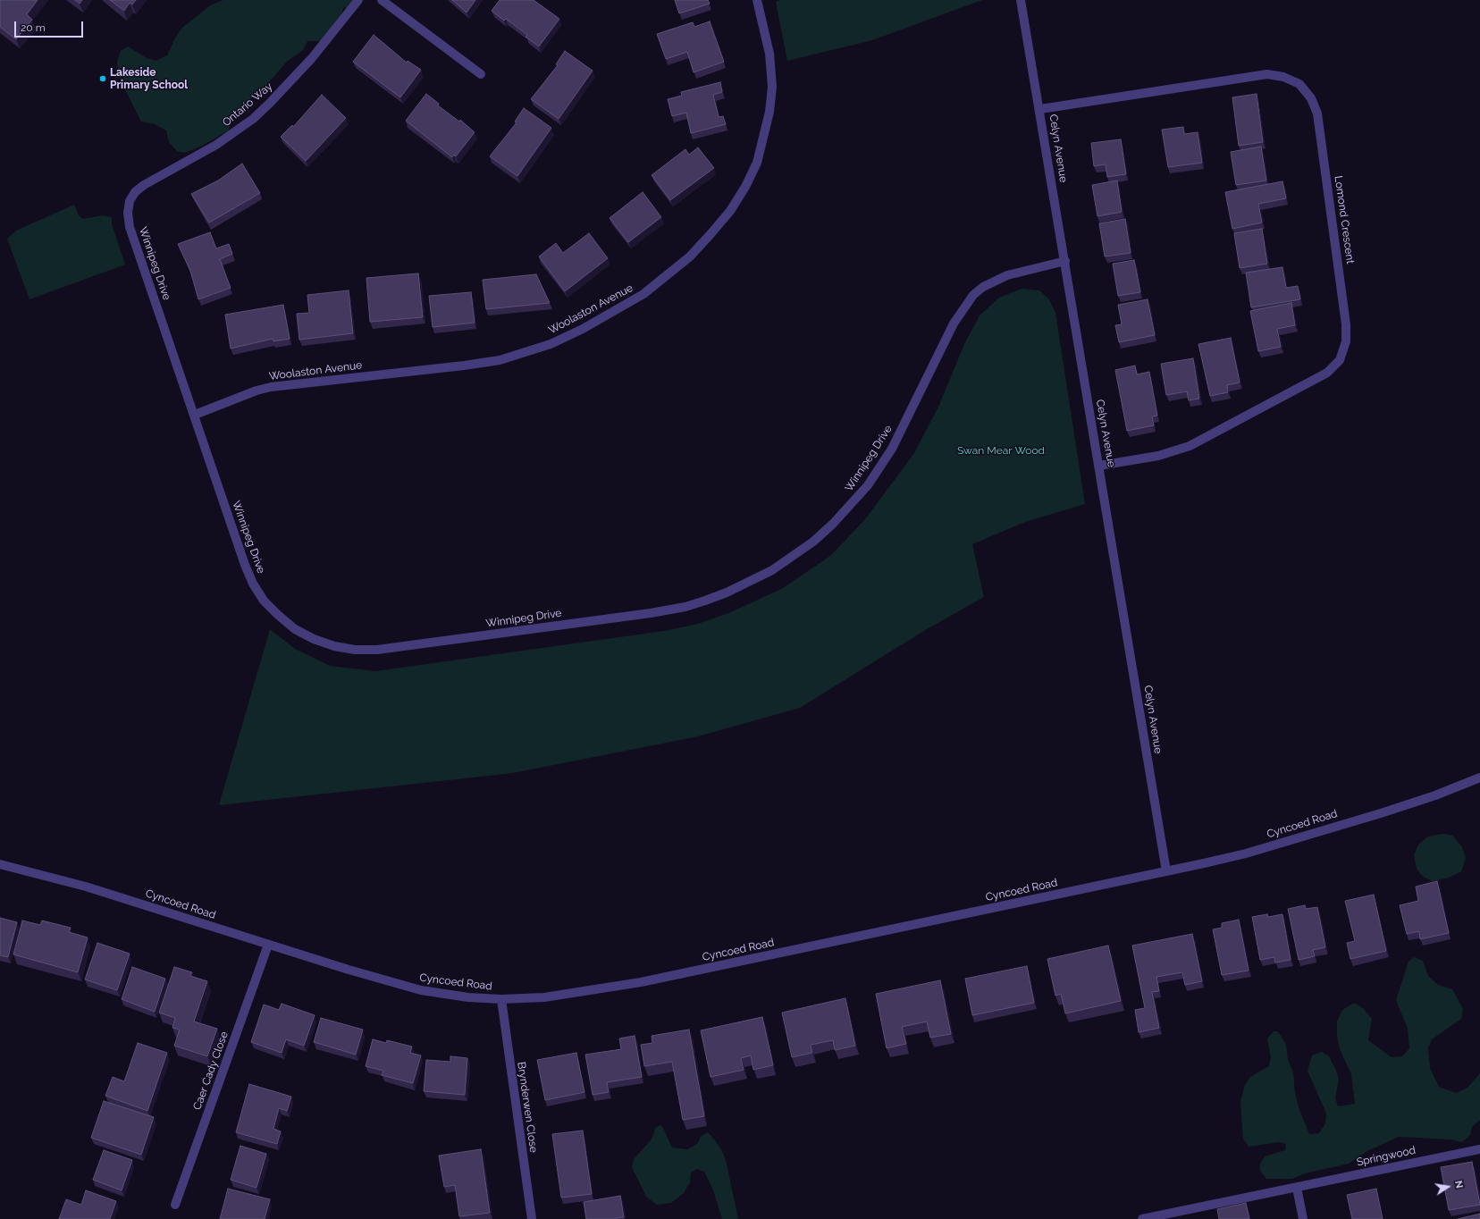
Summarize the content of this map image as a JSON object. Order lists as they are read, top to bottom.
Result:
{
  "streets": {
    "street": [
      "Ontario Way",
      "Celyn Avenue",
      "Lomond Crescent",
      "Winnipeg Drive",
      "Woolaston Avenue",
      "Cyncoed Road",
      "Caer Cady Close",
      "Brynderwen Close",
      "Springwood"
    ]
  },
  "crossings": [
    ["Ontario Way", "Winnipeg Drive"],
    ["Celyn Avenue", "Lomond Crescent"],
    ["Celyn Avenue", "Winnipeg Drive"],
    ["Celyn Avenue", "Cyncoed Road"],
    ["Winnipeg Drive", "Woolaston Avenue"],
    ["Cyncoed Road", "Caer Cady Close"],
    ["Cyncoed Road", "Brynderwen Close"]
  ],
  "parks": ["Swan Mear Wood"],
  "places": ["Lakeside Primary School"],
  "scale_bar": "20 m",
  "north": "right"
}
